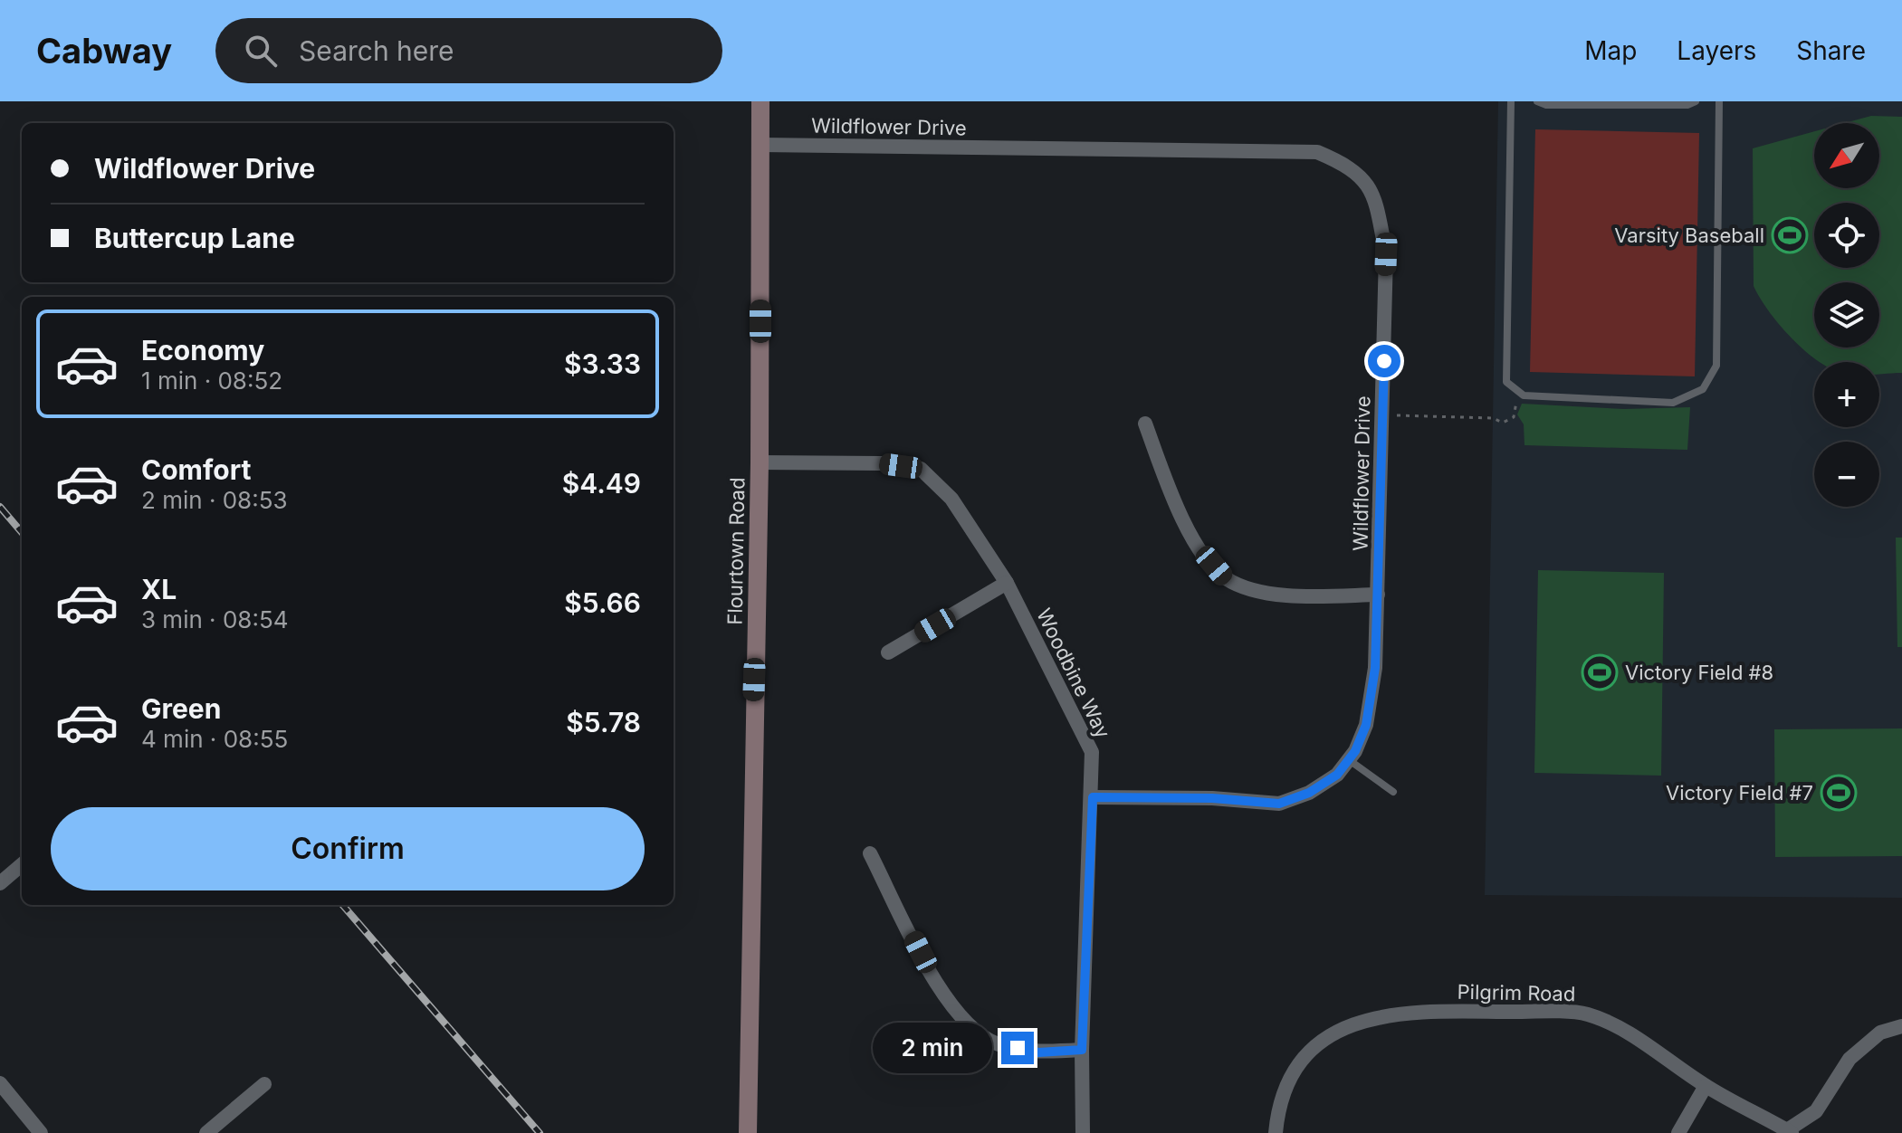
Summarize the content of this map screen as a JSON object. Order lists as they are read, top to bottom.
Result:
{
  "streets": {
    "main road": ["Flourtown Road"],
    "street": ["Wildflower Drive", "Woodbine Way", "Pilgrim Road"]
  },
  "crossings": [
    ["Wildflower Drive", "Flourtown Road"],
    ["Wildflower Drive", "Woodbine Way"],
    ["Flourtown Road", "Woodbine Way"]
  ],
  "places": {
    "sports": ["Varsity Baseball", "Victory Field #8", "Victory Field #7"]
  },
  "north": "bottom left",
  "page": {
    "header": "Cabway",
    "search": "Search here",
    "nav": ["Map", "Layers", "Share"],
    "map_buttons": ["+", "−"],
    "banner": ["Wildflower Drive", "Buttercup Lane"],
    "list": [
      {
        "name": "Economy",
        "note": "1 min · 08:52",
        "value": "$3.33"
      },
      {
        "name": "Comfort",
        "note": "2 min · 08:53",
        "value": "$4.49"
      },
      {
        "name": "XL",
        "note": "3 min · 08:54",
        "value": "$5.66"
      },
      {
        "name": "Green",
        "note": "4 min · 08:55",
        "value": "$5.78"
      }
    ],
    "buttons": "Confirm",
    "bubble": "2 min"
  }
}
